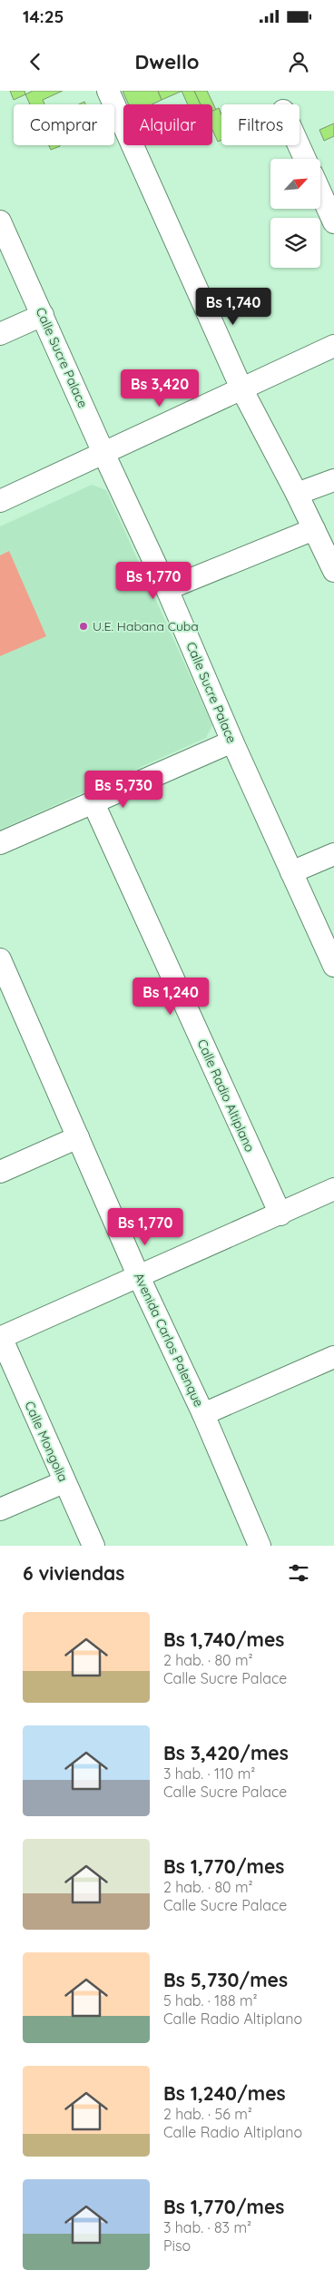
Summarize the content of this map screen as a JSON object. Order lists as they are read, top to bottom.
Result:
{
  "streets": {
    "street": [
      "Calle Sucre Palace",
      "Calle Radio Altiplano",
      "Avenida Carlos Palenque",
      "Calle Mongolia"
    ]
  },
  "places": ["U.E. Habana Cuba"],
  "north": "top right",
  "page": {
    "status": "14:25",
    "header": "Dwello",
    "chip": ["Comprar", "Alquilar", "Filtros"],
    "price": [
      "Bs 1,740",
      "Bs 3,420",
      "Bs 1,770",
      "Bs 5,730",
      "Bs 1,240",
      "Bs 1,770"
    ],
    "heading": "6 viviendas",
    "list": [
      {
        "name": "Bs 1,740/mes",
        "note": "2 hab. · 80 m² · Calle Sucre Palace"
      },
      {
        "name": "Bs 3,420/mes",
        "note": "3 hab. · 110 m² · Calle Sucre Palace"
      },
      {
        "name": "Bs 1,770/mes",
        "note": "2 hab. · 80 m² · Calle Sucre Palace"
      },
      {
        "name": "Bs 5,730/mes",
        "note": "5 hab. · 188 m² · Calle Radio Altiplano"
      },
      {
        "name": "Bs 1,240/mes",
        "note": "2 hab. · 56 m² · Calle Radio Altiplano"
      },
      {
        "name": "Bs 1,770/mes",
        "note": "3 hab. · 83 m² · Piso"
      }
    ]
  }
}
